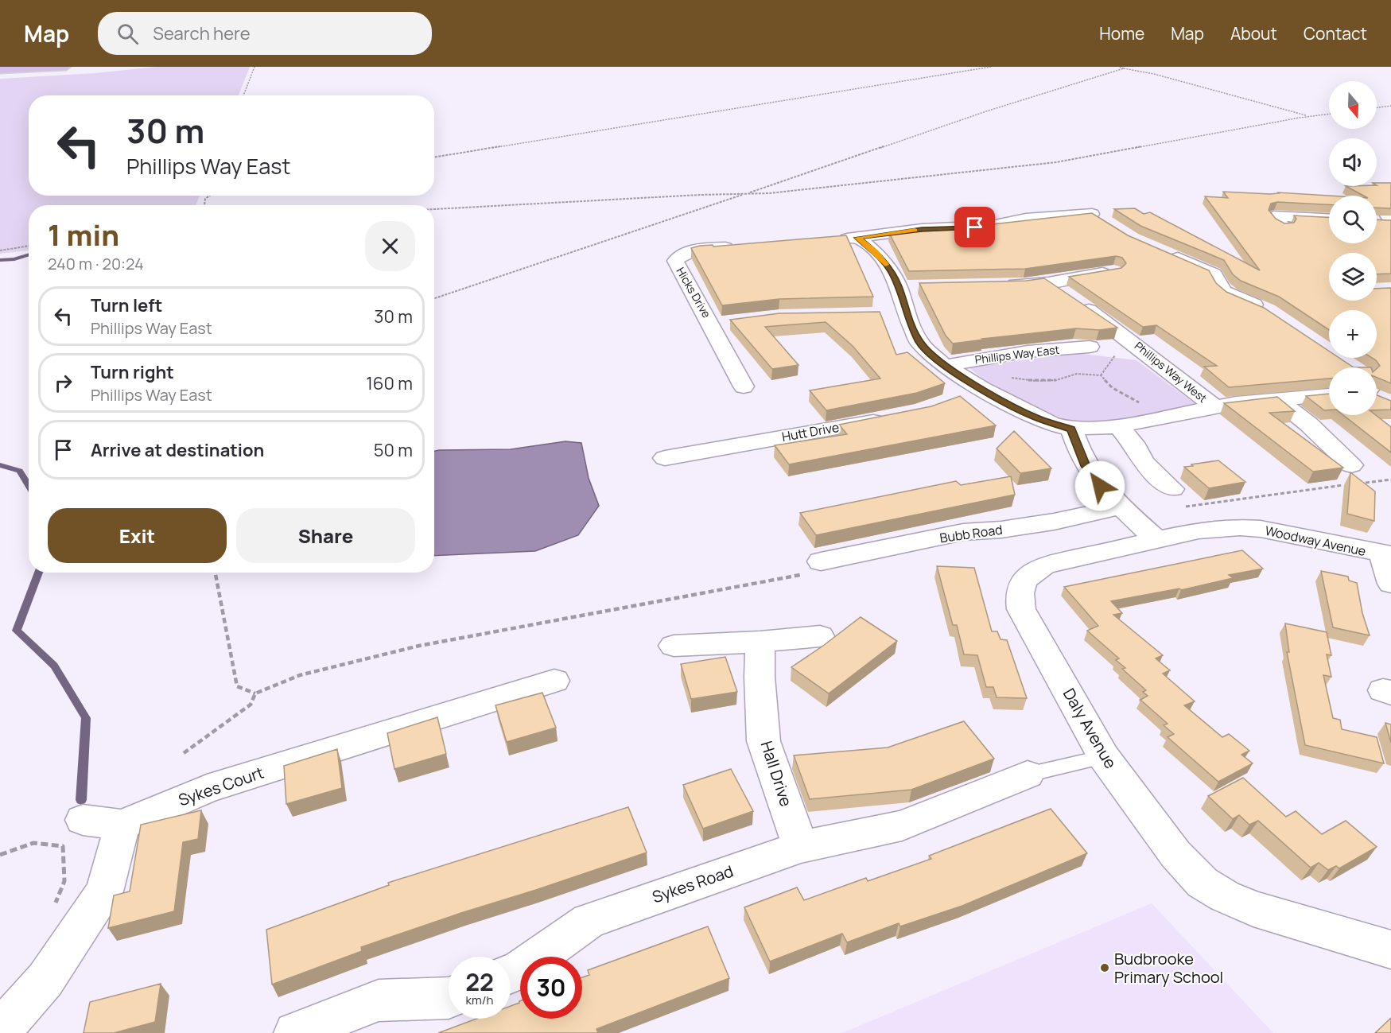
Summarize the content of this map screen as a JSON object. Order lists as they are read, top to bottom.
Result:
{
  "streets": {
    "street": [
      "Hicks Drive",
      "Phillips Way East",
      "Phillips Way West",
      "Hutt Drive",
      "Bubb Road",
      "Woodway Avenue",
      "Daly Avenue",
      "Hall Drive",
      "Sykes Court",
      "Sykes Road"
    ]
  },
  "crossings": [
    ["Phillips Way East", "Phillips Way West"],
    ["Woodway Avenue", "Daly Avenue"],
    ["Hall Drive", "Sykes Road"]
  ],
  "places": ["Budbrooke Primary School"],
  "north": "bottom",
  "page": {
    "header": "Map",
    "search": "Search here",
    "nav": [
      "Home",
      "Map",
      "About",
      "Contact"
    ],
    "map_buttons": ["+", "−"],
    "turn": ["30 m", "Phillips Way East"],
    "heading": ["1 min", "240 m · 20:24"],
    "list": [
      {
        "name": "Turn left",
        "note": "Phillips Way East",
        "value": "30 m"
      },
      {
        "name": "Turn right",
        "note": "Phillips Way East",
        "value": "160 m"
      },
      {
        "name": "Arrive at destination",
        "value": "50 m"
      }
    ],
    "buttons": ["Exit", "Share"],
    "speed": "22 km/h",
    "limit": "30"
  }
}
